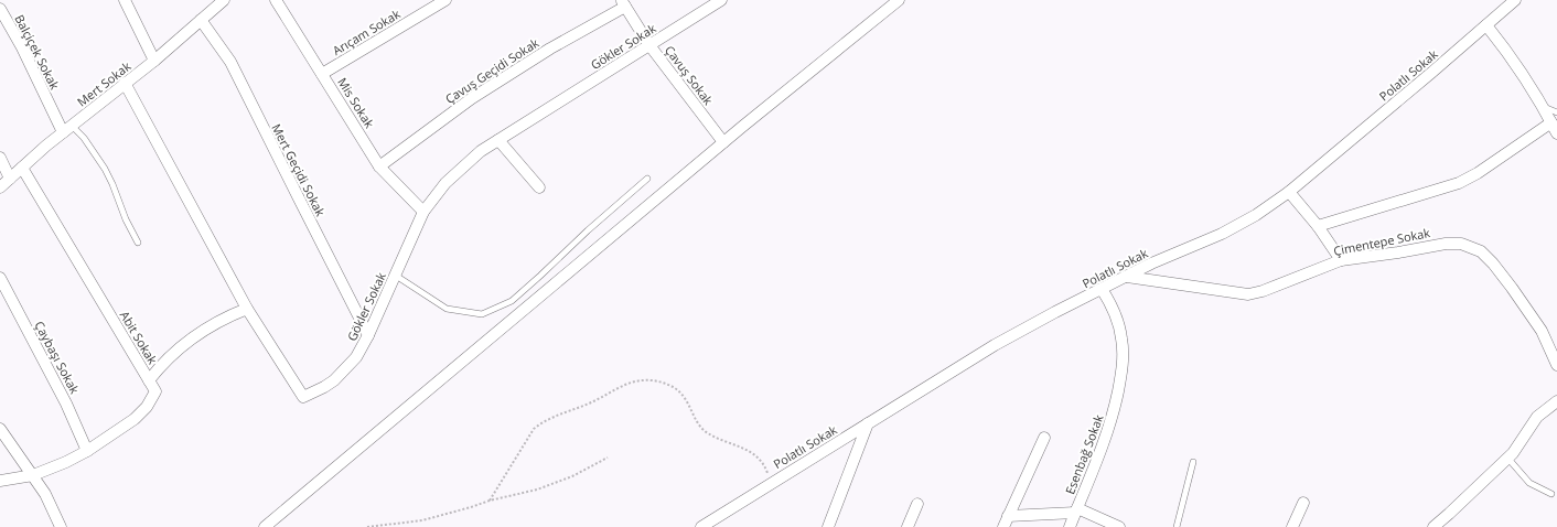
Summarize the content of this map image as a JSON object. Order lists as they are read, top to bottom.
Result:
{
  "streets": {
    "street": [
      "Arıçam Sokak",
      "Gökler Sokak",
      "Balçiçek Sokak",
      "Çavuş Geçidi Sokak",
      "Çavuş Sokak",
      "Polatlı Sokak",
      "Mert Sokak",
      "Mis Sokak",
      "Mert Geçidi Sokak",
      "Çimentepe Sokak",
      "Abit Sokak",
      "Çaybaşı Sokak",
      "Esenbağ Sokak"
    ]
  },
  "crossings": [
    ["Arıçam Sokak", "Mis Sokak"],
    ["Gökler Sokak", "Çavuş Sokak"],
    ["Gökler Sokak", "Mert Sokak"],
    ["Gökler Sokak", "Mis Sokak"],
    ["Gökler Sokak", "Mert Geçidi Sokak"],
    ["Balçiçek Sokak", "Mert Sokak"],
    ["Çavuş Geçidi Sokak", "Çavuş Sokak"],
    ["Çavuş Geçidi Sokak", "Mis Sokak"],
    ["Polatlı Sokak", "Çimentepe Sokak"],
    ["Polatlı Sokak", "Esenbağ Sokak"],
    ["Mert Sokak", "Mert Geçidi Sokak"],
    ["Mert Sokak", "Abit Sokak"],
    ["Abit Sokak", "Çaybaşı Sokak"]
  ]
}
